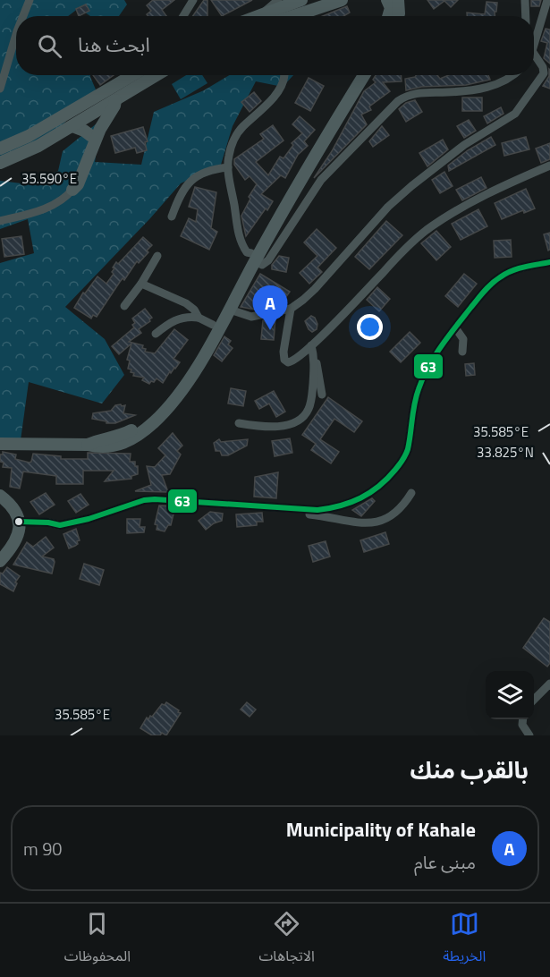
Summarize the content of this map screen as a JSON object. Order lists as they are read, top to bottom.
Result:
{
  "lines": ["transit line 63"],
  "page": {
    "search": "ابحث هنا",
    "pins": "A",
    "heading": "بالقرب منك",
    "list": [
      {
        "mark": "A",
        "name": "Municipality of Kahale",
        "note": "مبنى عام",
        "value": "90 m"
      }
    ],
    "nav": ["الخريطة", "الاتجاهات", "المحفوظات"]
  },
  "coordinates": ["35.590°E", "35.585°E", "33.825°N"]
}
